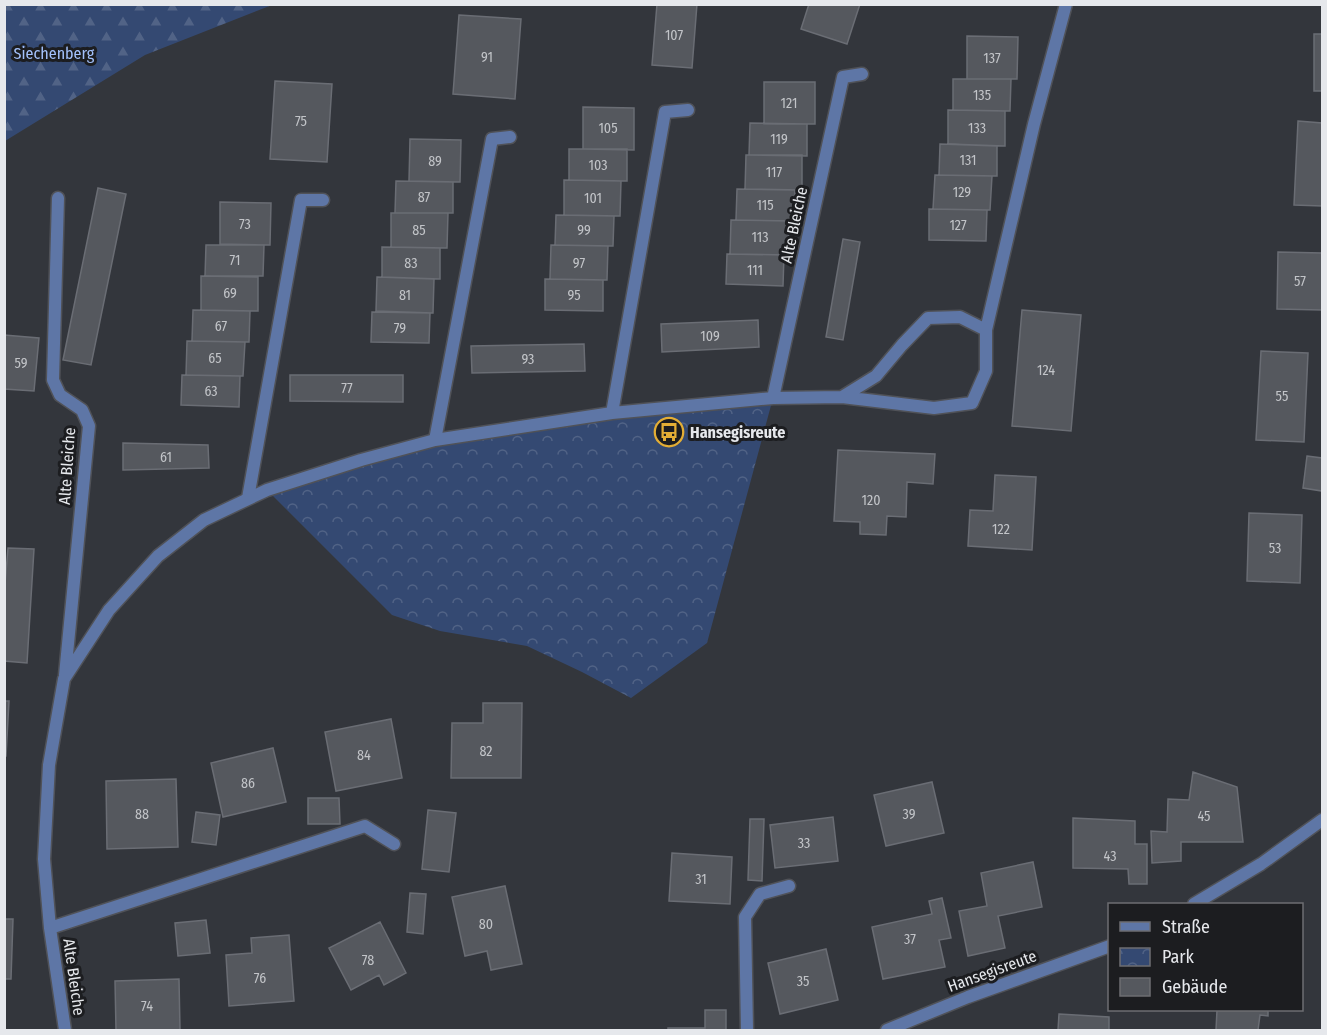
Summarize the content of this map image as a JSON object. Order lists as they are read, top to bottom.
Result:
{
  "streets": {
    "street": ["Alte Bleiche", "Hansegisreute"]
  },
  "parks": ["Siechenberg"],
  "places": {
    "bus stop": ["Hansegisreute"]
  },
  "house_numbers": [
    "107",
    "91",
    "137",
    "135",
    "121",
    "75",
    "105",
    "133",
    "119",
    "131",
    "89",
    "103",
    "117",
    "129",
    "87",
    "101",
    "115",
    "73",
    "127",
    "85",
    "99",
    "113",
    "71",
    "83",
    "97",
    "111",
    "57",
    "69",
    "81",
    "95",
    "67",
    "79",
    "109",
    "65",
    "93",
    "59",
    "124",
    "77",
    "63",
    "55",
    "61",
    "120",
    "122",
    "53",
    "82",
    "84",
    "86",
    "88",
    "39",
    "45",
    "33",
    "43",
    "31",
    "80",
    "37",
    "78",
    "76",
    "35",
    "74"
  ],
  "legend": ["Straße", "Park", "Gebäude"]
}
